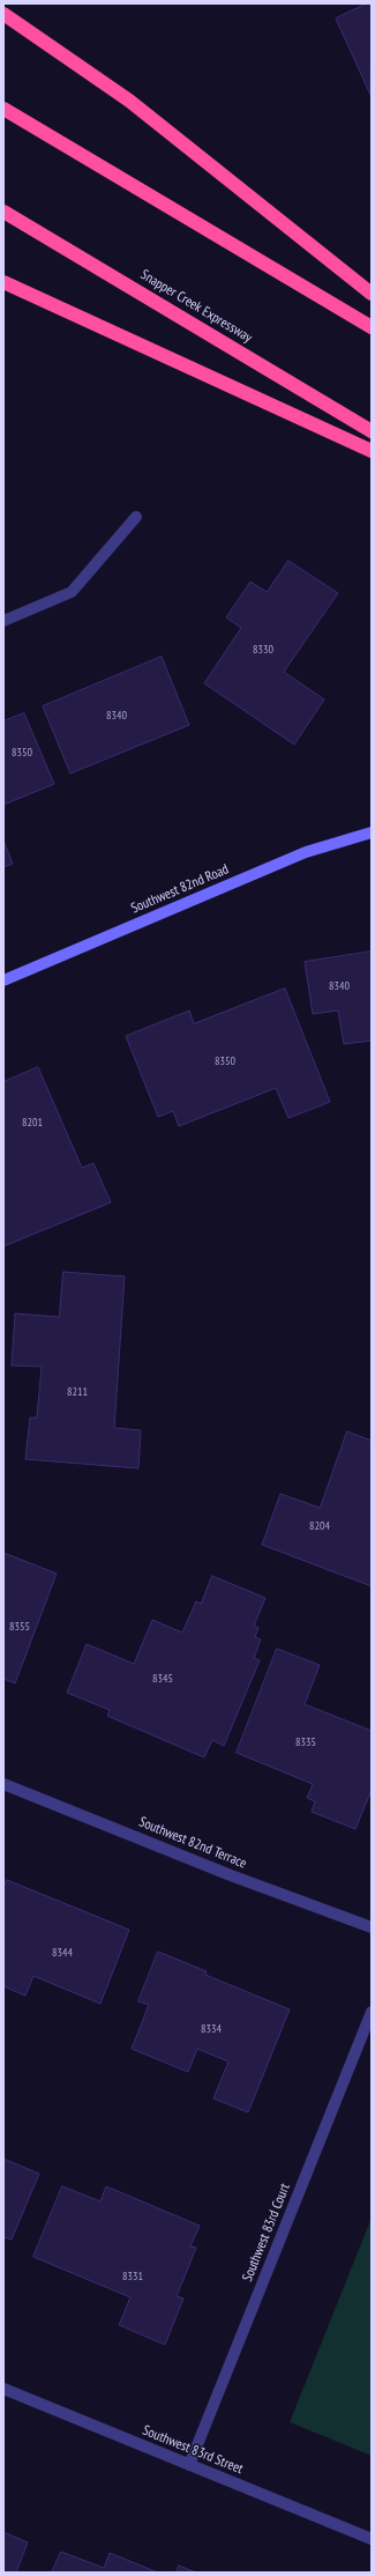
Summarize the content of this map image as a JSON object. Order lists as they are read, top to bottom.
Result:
{
  "streets": {
    "highway": ["Snapper Creek Expressway"],
    "street": [
      "Southwest 82nd Road",
      "Southwest 82nd Terrace",
      "Southwest 83rd Court",
      "Southwest 83rd Street"
    ]
  },
  "crossings": [
    ["Southwest 83rd Court", "Southwest 83rd Street"]
  ],
  "house_numbers": [
    "8330",
    "8340",
    "8350",
    "8340",
    "8350",
    "8201",
    "8211",
    "8204",
    "8355",
    "8345",
    "8335",
    "8344",
    "8334",
    "8331"
  ]
}
